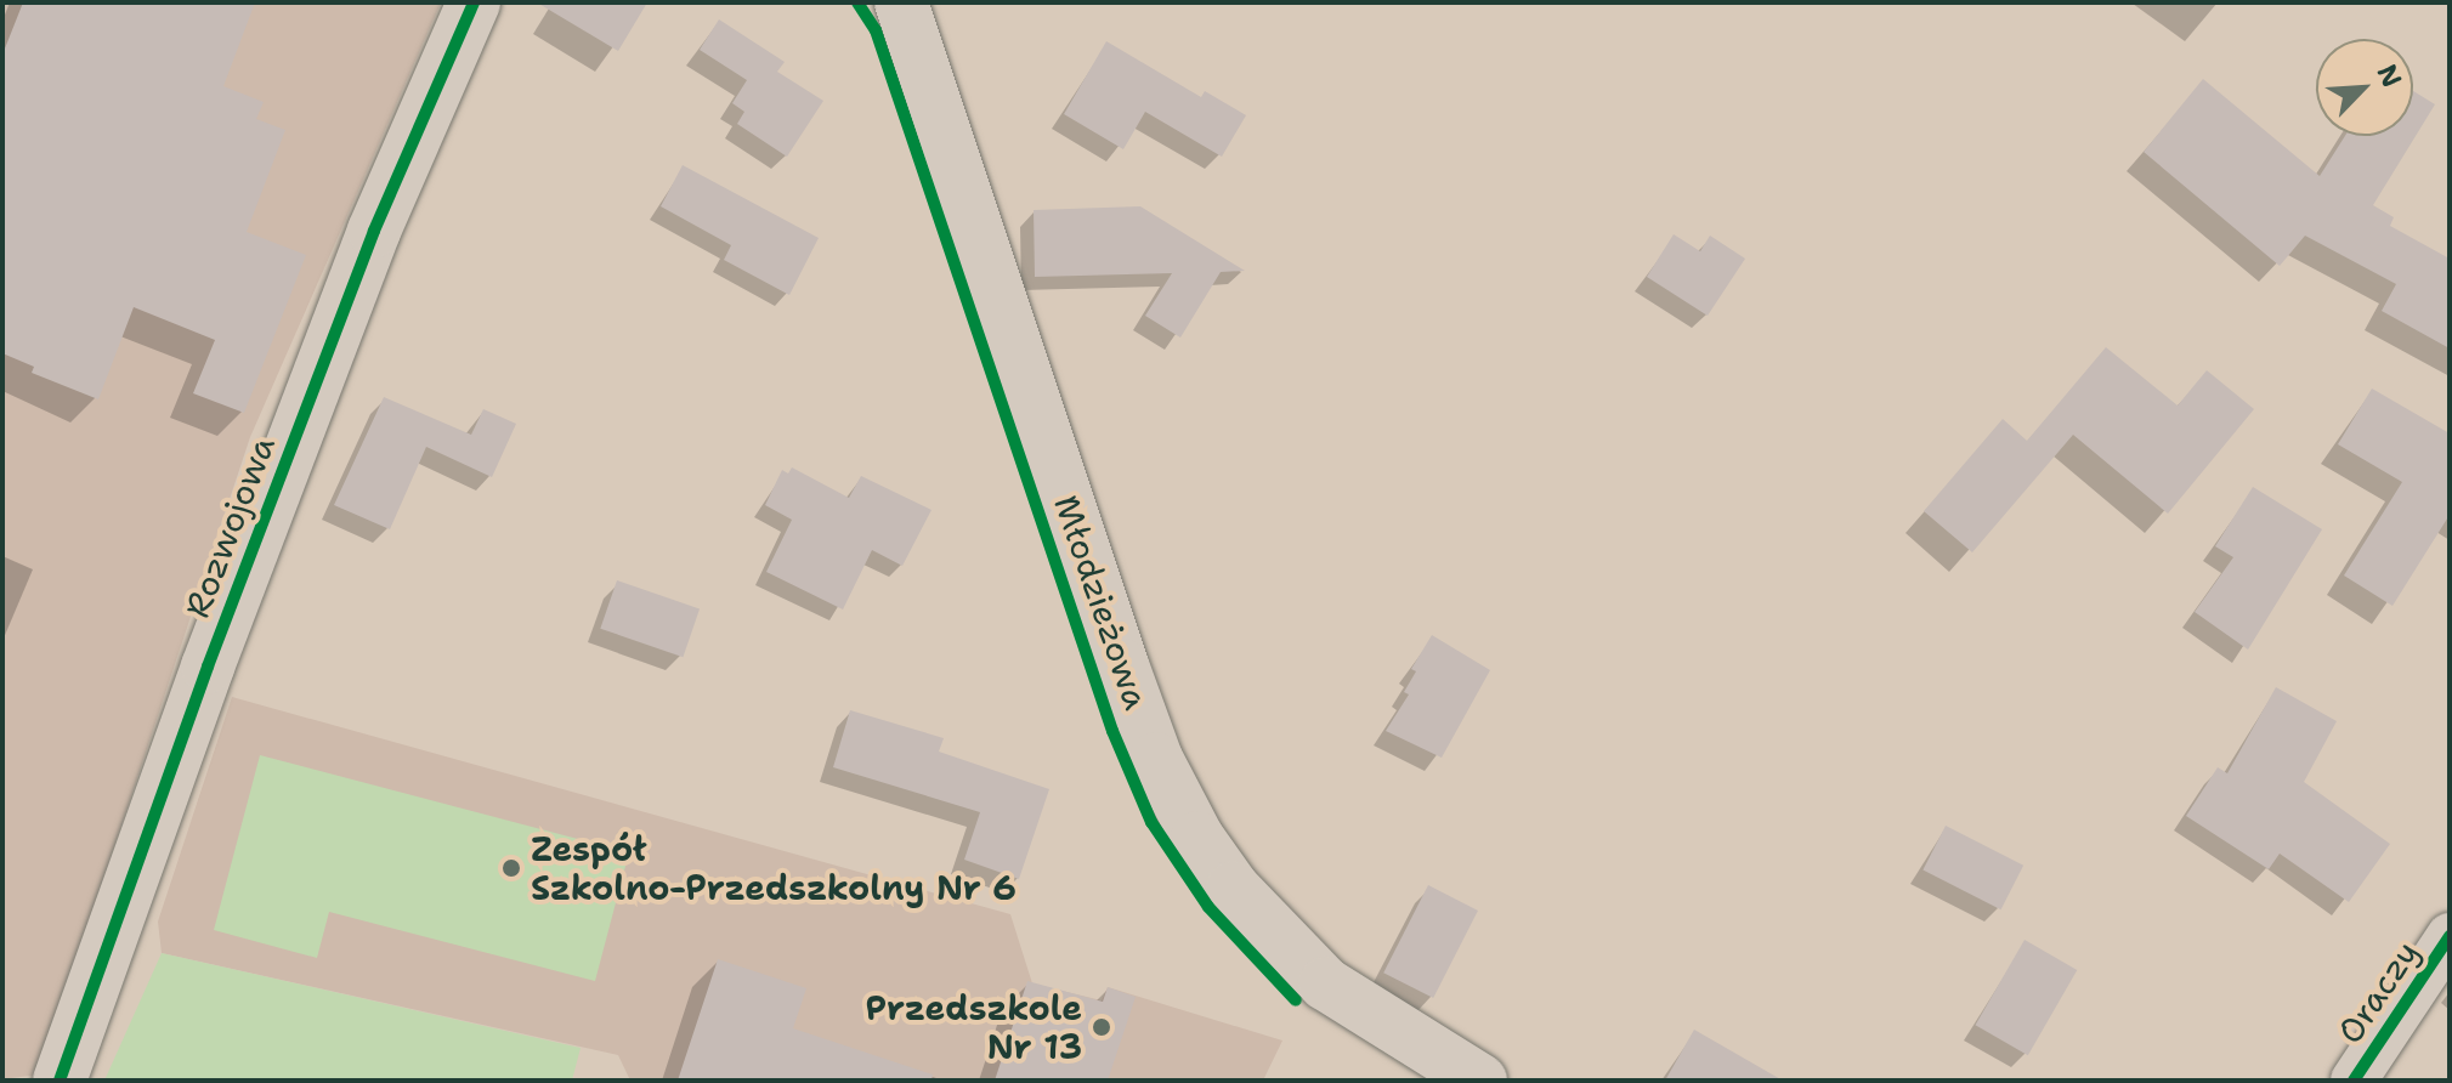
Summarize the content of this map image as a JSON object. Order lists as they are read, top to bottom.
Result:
{
  "streets": {
    "main road": ["Rozwojowa", "Młodzieżowa"],
    "street": ["Oraczy"]
  },
  "places": ["Zespół Szkolno-Przedszkolny Nr 6", "Przedszkole Nr 13"],
  "north": "top right"
}
